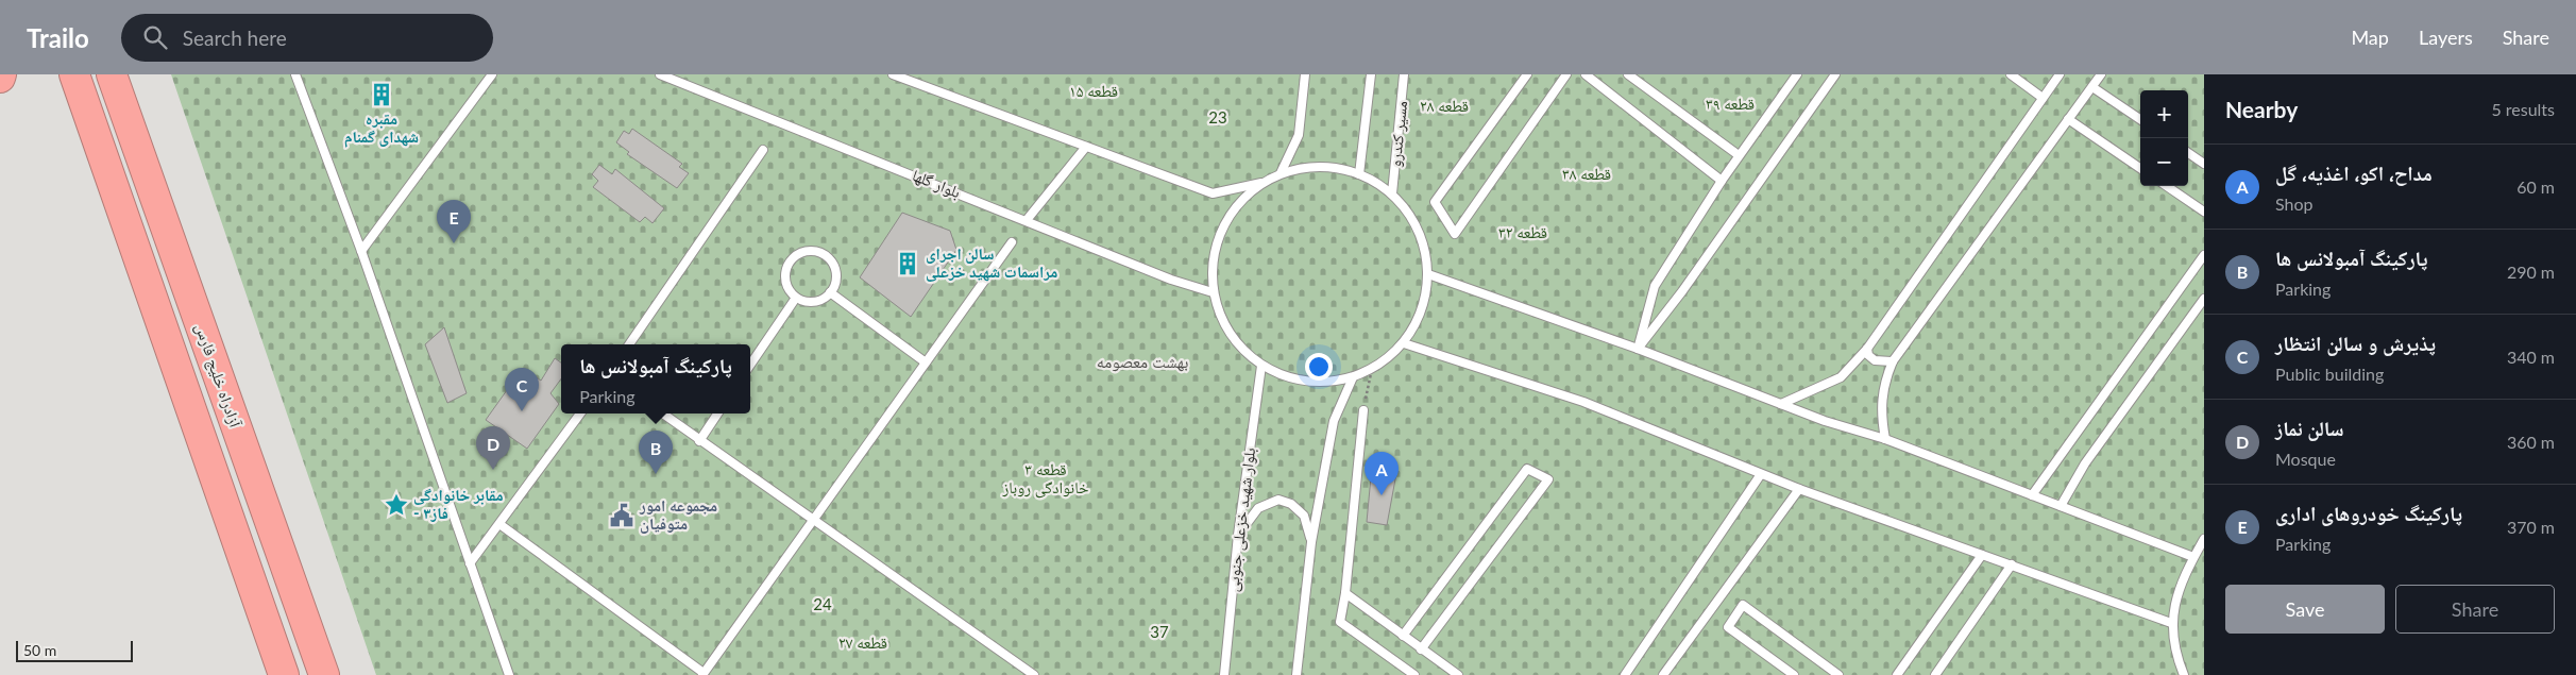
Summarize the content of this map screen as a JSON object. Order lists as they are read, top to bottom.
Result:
{
  "streets": {
    "highway": ["آزادراه خلیج فارس"],
    "lane": ["مسیر کندرو", "بلوار گلها", "بلوار شهید خزعلی جنوبی"]
  },
  "districts": ["بهشت معصومه"],
  "parks": [
    "قطعه ۱۵",
    "قطعه ۳۹",
    "قطعه ۲۸",
    "23",
    "قطعه ۳۸",
    "قطعه ۳۲",
    "قطعه ۳ خانوادگی روباز",
    "24",
    "37",
    "قطعه ۲۷"
  ],
  "places": {
    "building": ["مقبره شهدای گمنام", "سالن اجرای مراسمات شهید خزعلی"],
    "place": ["مقابر خانوادگی - فاز۳"],
    "public building": ["مجموعه امور متوفیان"]
  },
  "scale_bar": "50 m",
  "page": {
    "header": "Trailo",
    "search": "Search here",
    "nav": ["Map", "Layers", "Share"],
    "heading": ["Nearby", "5 results"],
    "map_buttons": ["+", "−"],
    "list": [
      {
        "mark": "A",
        "name": "مداح، اکو، اغذیه، گل",
        "note": "Shop",
        "value": "60 m"
      },
      {
        "mark": "B",
        "name": "پارکینگ آمبولانس ها",
        "note": "Parking",
        "value": "290 m"
      },
      {
        "mark": "C",
        "name": "پذیرش و سالن انتظار",
        "note": "Public building",
        "value": "340 m"
      },
      {
        "mark": "D",
        "name": "سالن نماز",
        "note": "Mosque",
        "value": "360 m"
      },
      {
        "mark": "E",
        "name": "پارکینگ خودروهای اداری",
        "note": "Parking",
        "value": "370 m"
      }
    ],
    "pins": [
      "E",
      "C",
      "D",
      "B",
      "A"
    ],
    "popup": ["پارکینگ آمبولانس ها", "Parking"],
    "buttons": ["Save", "Share"],
    "scale": "50 m"
  }
}
